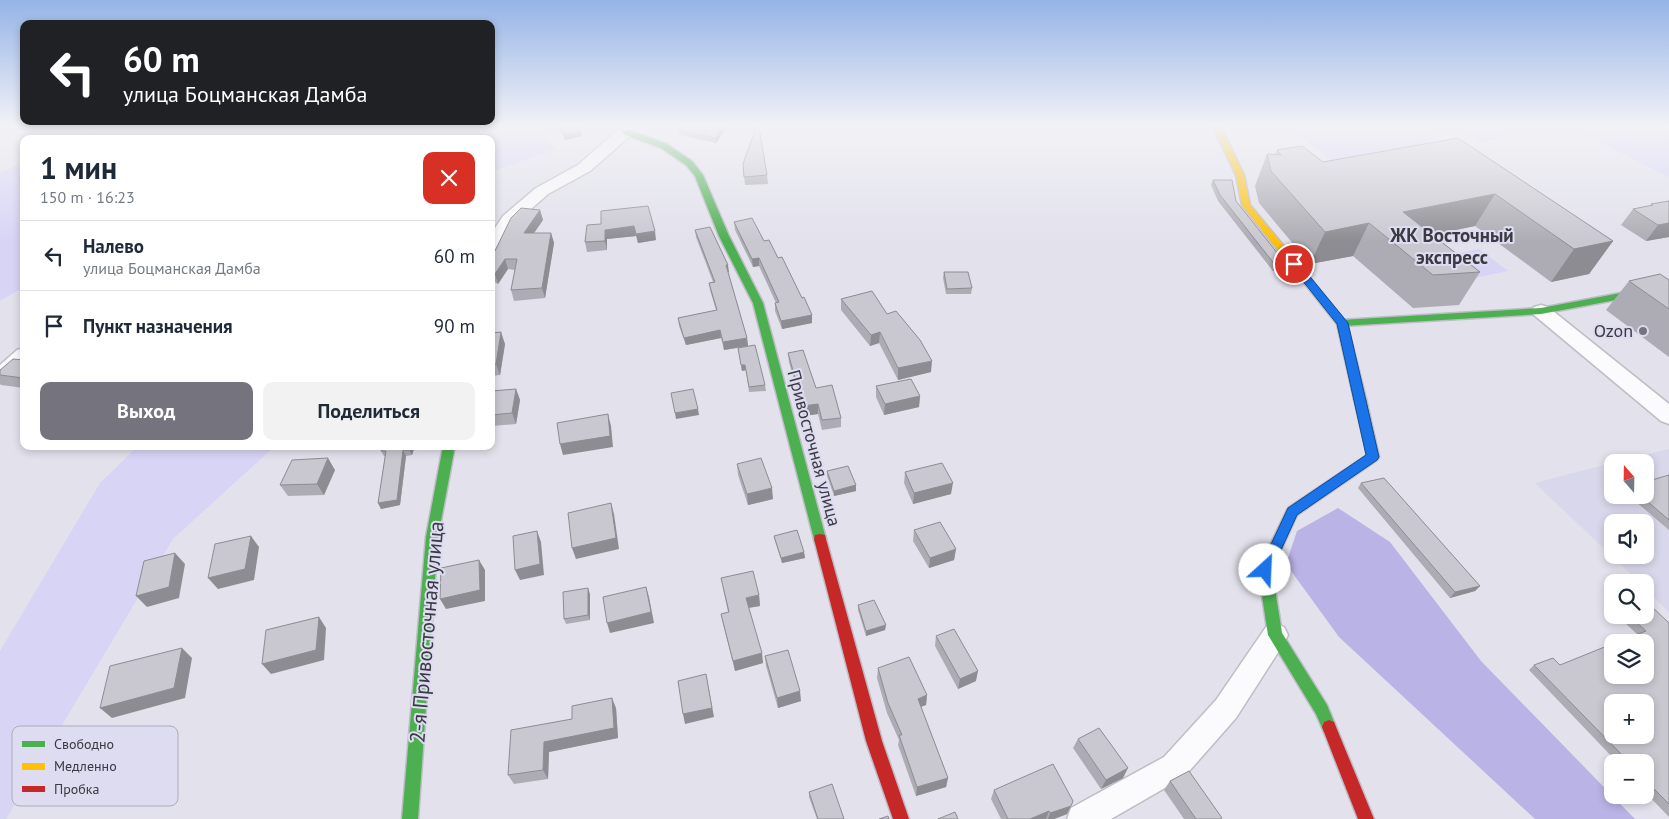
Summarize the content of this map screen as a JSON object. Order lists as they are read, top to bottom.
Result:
{
  "streets": {
    "street": ["Привосточная улица", "2-я Привосточная улица"]
  },
  "districts": ["ЖК Восточный экспресс"],
  "places": ["Ozon"],
  "legend": ["Свободно", "Медленно", "Пробка"],
  "north": "top",
  "page": {
    "turn": ["60 m", "улица Боцманская Дамба"],
    "heading": ["1 мин", "150 m · 16:23"],
    "list": [
      {
        "name": "Налево",
        "note": "улица Боцманская Дамба",
        "value": "60 m"
      },
      {
        "name": "Пункт назначения",
        "value": "90 m"
      }
    ],
    "buttons": ["Выход", "Поделиться"],
    "map_buttons": ["+", "−"]
  }
}
